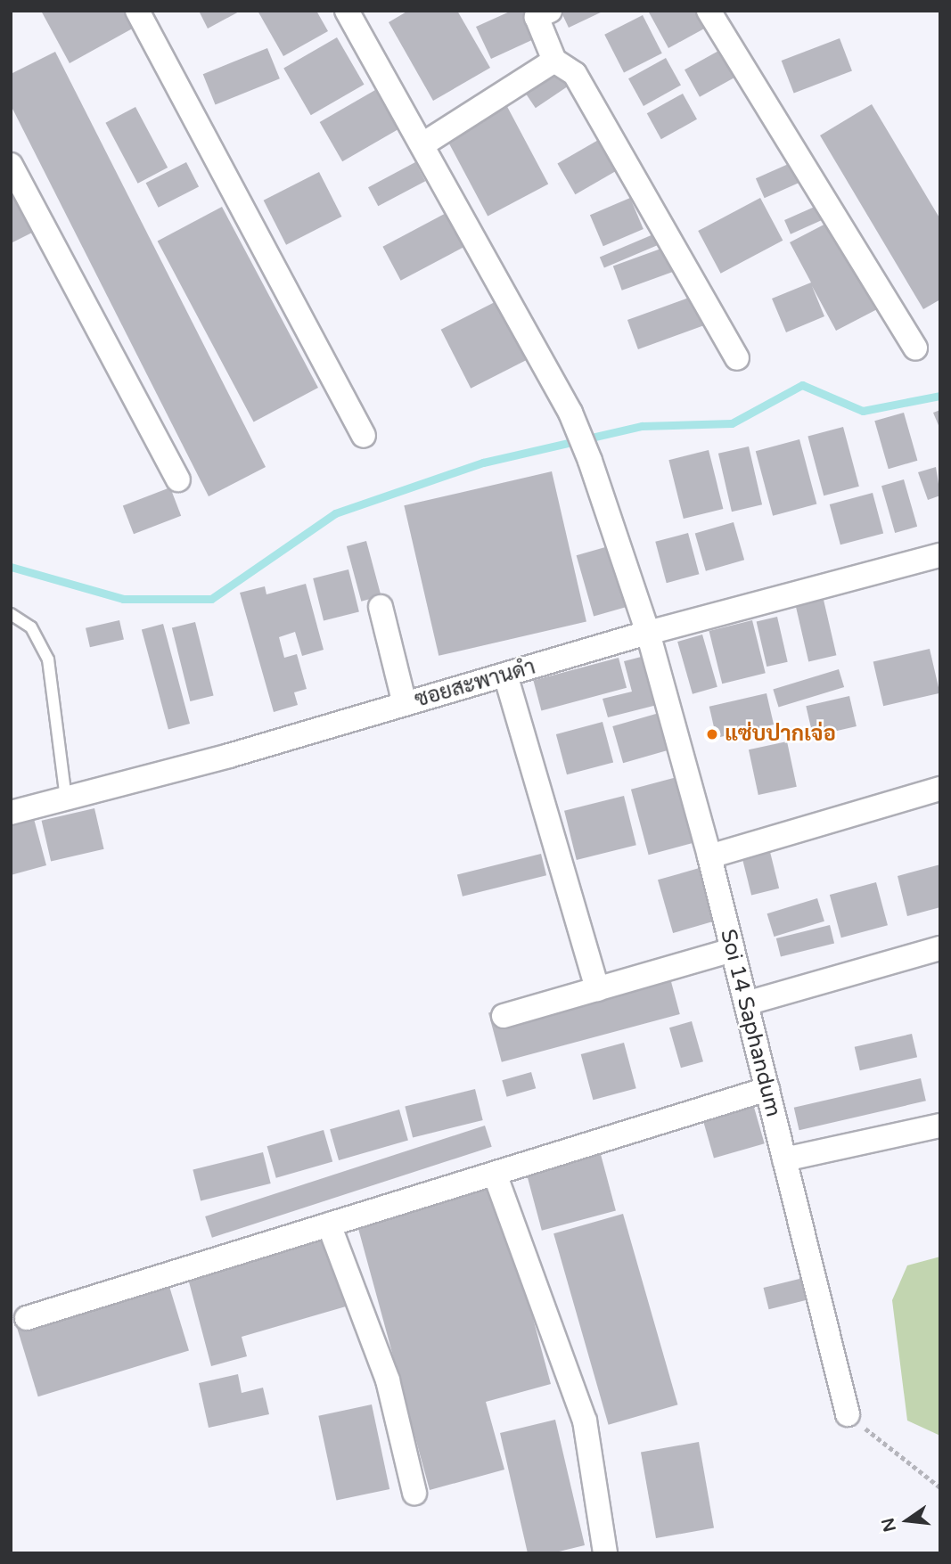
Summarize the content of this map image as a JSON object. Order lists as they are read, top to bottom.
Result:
{
  "streets": {
    "street": ["ซอยสะพานดำ", "Soi 14 Saphandum"]
  },
  "crossings": [
    ["ซอยสะพานดำ", "Soi 14 Saphandum"]
  ],
  "places": ["แซ่บปากเจ่อ"],
  "north": "left"
}
